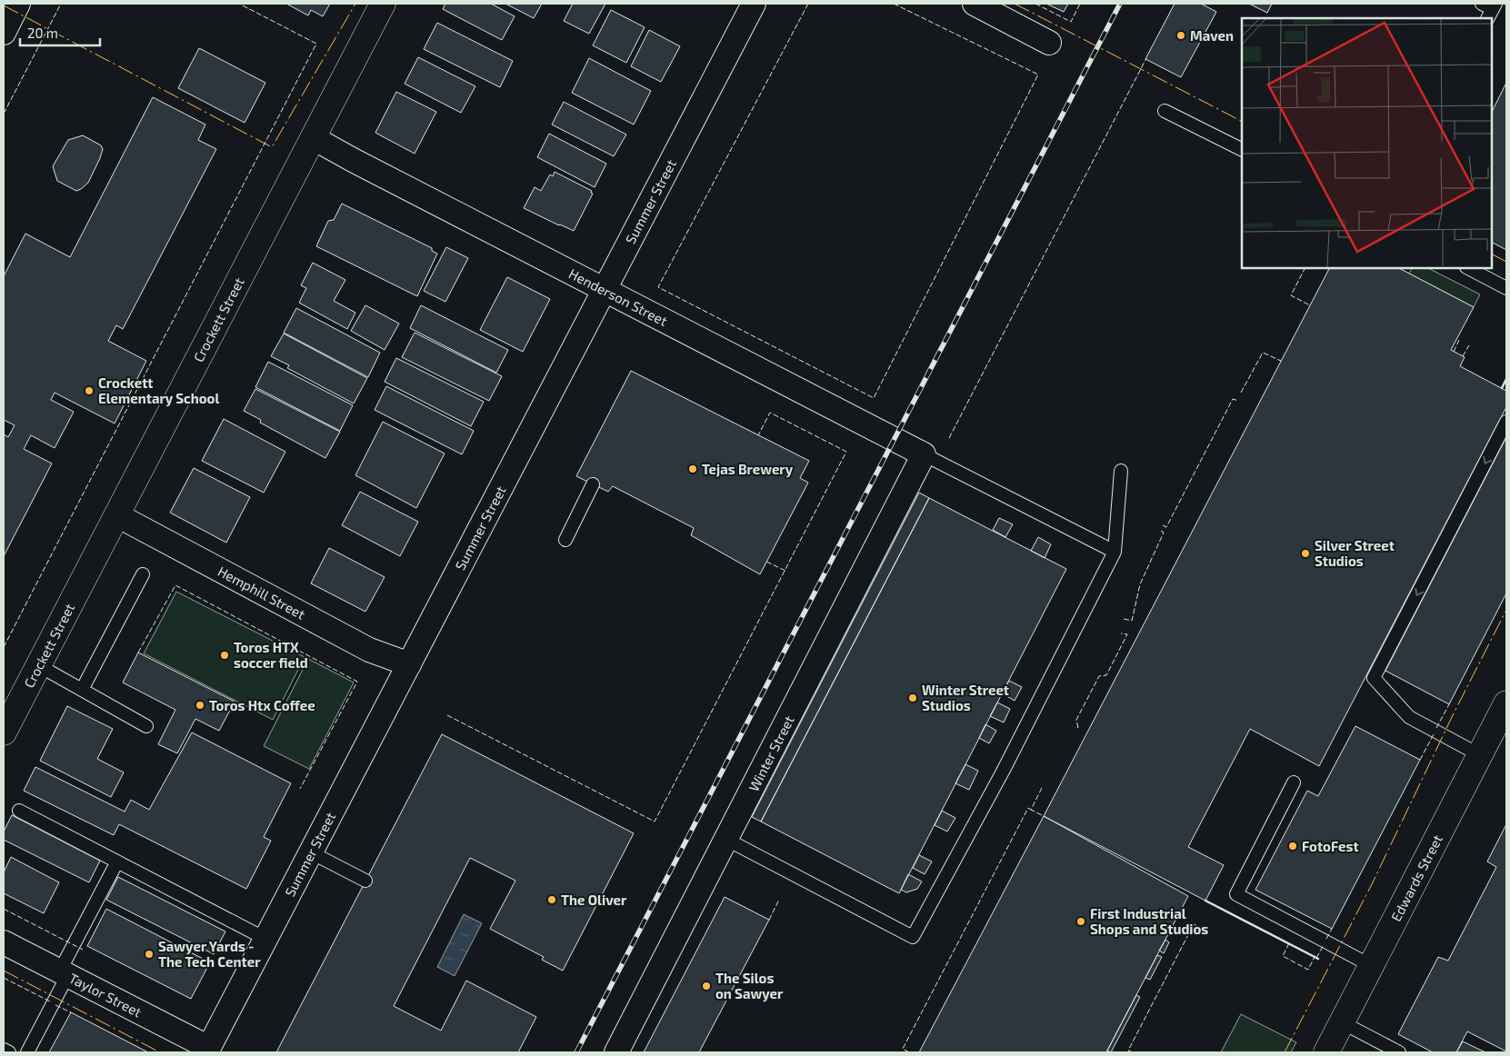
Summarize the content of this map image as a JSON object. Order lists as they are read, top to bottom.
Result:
{
  "streets": {
    "main road": ["Crockett Street", "Edwards Street"],
    "street": [
      "Summer Street",
      "Henderson Street",
      "Hemphill Street",
      "Winter Street",
      "Taylor Street"
    ]
  },
  "crossings": [
    ["Summer Street", "Henderson Street"],
    ["Summer Street", "Hemphill Street"],
    ["Summer Street", "Taylor Street"],
    ["Henderson Street", "Crockett Street"],
    ["Henderson Street", "Winter Street"],
    ["Crockett Street", "Hemphill Street"]
  ],
  "places": [
    "Maven",
    "Crockett Elementary School",
    "Tejas Brewery",
    "Silver Street Studios",
    "Toros HTX soccer field",
    "Winter Street Studios",
    "Toros Htx Coffee",
    "FotoFest",
    "The Oliver",
    "First Industrial Shops and Studios",
    "Sawyer Yards - The Tech Center",
    "The Silos on Sawyer"
  ],
  "scale_bar": "20 m"
}
